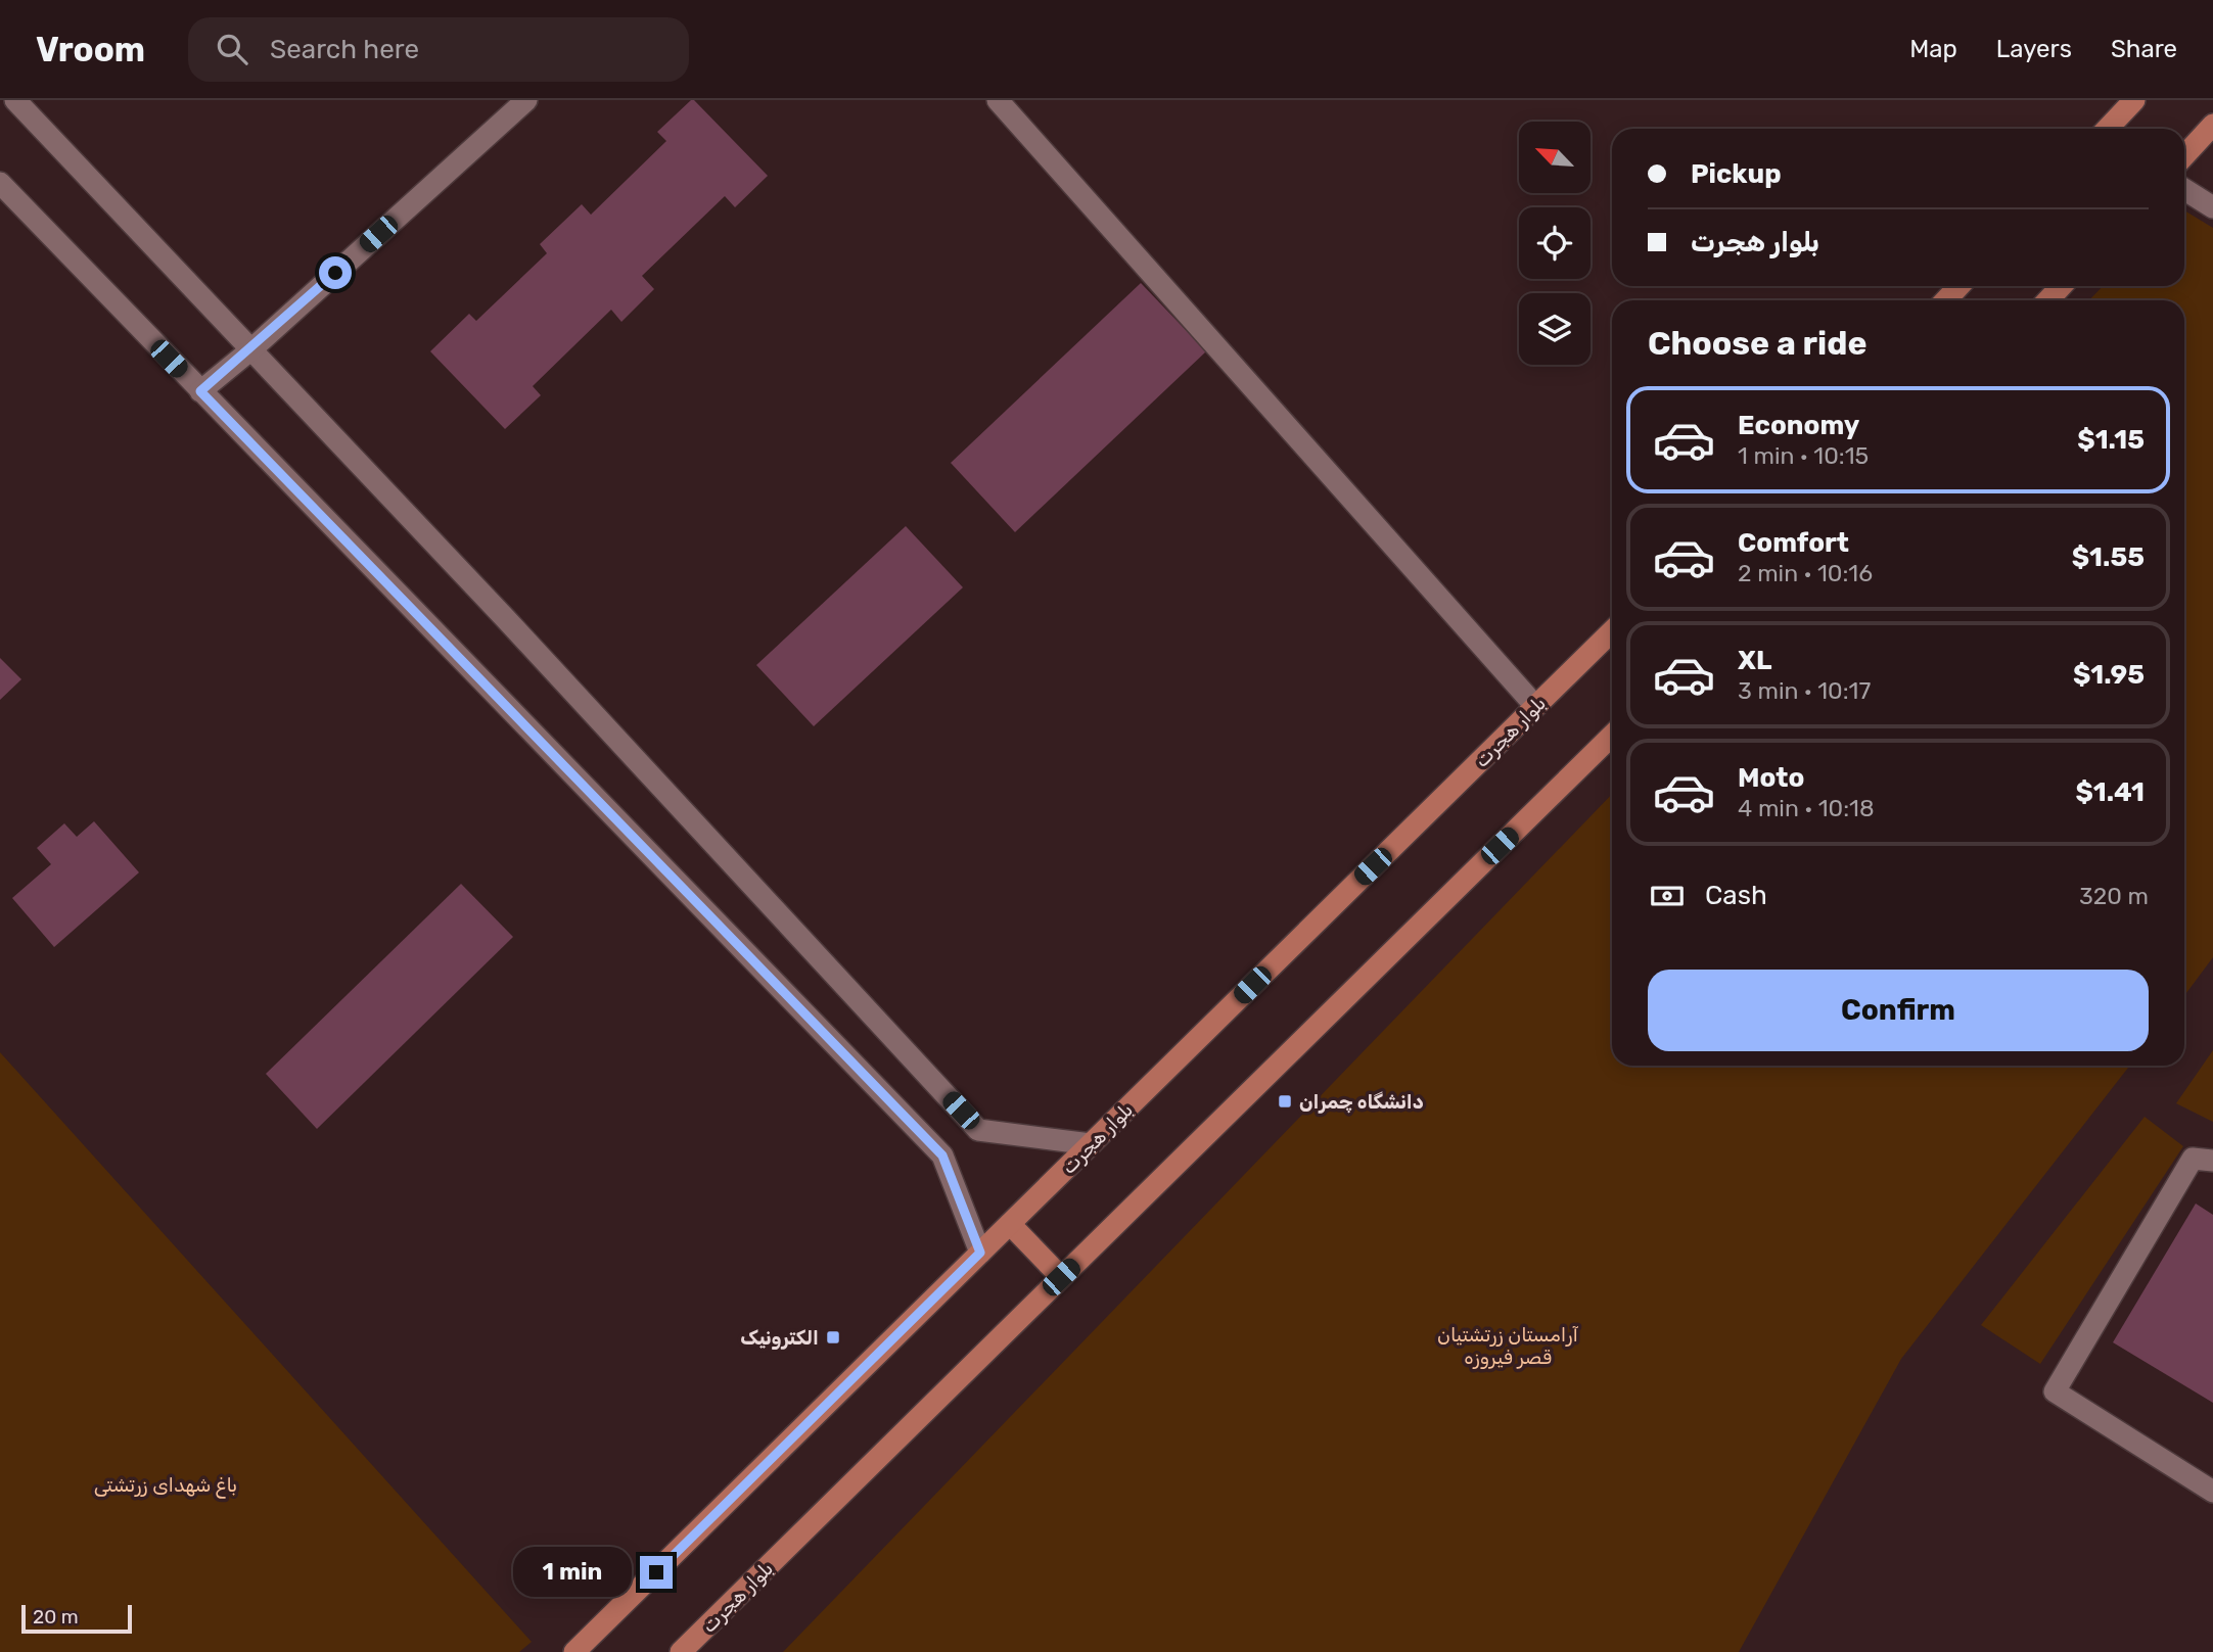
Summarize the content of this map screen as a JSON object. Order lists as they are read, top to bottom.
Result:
{
  "streets": {
    "main road": ["بلوار هجرت"]
  },
  "parks": ["آرامستان زرتشتيان قصر فیروزه", "باغ شهدای زرتشتی"],
  "places": {
    "transit": ["دانشگاه چمران", "الکترونیک"]
  },
  "scale_bar": "20 m",
  "north": "top left",
  "page": {
    "header": "Vroom",
    "search": "Search here",
    "nav": ["Map", "Layers", "Share"],
    "banner": ["Pickup", "بلوار هجرت"],
    "heading": "Choose a ride",
    "list": [
      {
        "name": "Economy",
        "note": "1 min · 10:15",
        "value": "$1.15"
      },
      {
        "name": "Comfort",
        "note": "2 min · 10:16",
        "value": "$1.55"
      },
      {
        "name": "XL",
        "note": "3 min · 10:17",
        "value": "$1.95"
      },
      {
        "name": "Moto",
        "note": "4 min · 10:18",
        "value": "$1.41"
      }
    ],
    "pay": ["Cash", "320 m"],
    "buttons": "Confirm",
    "bubble": "1 min",
    "scale": "20 m"
  }
}
